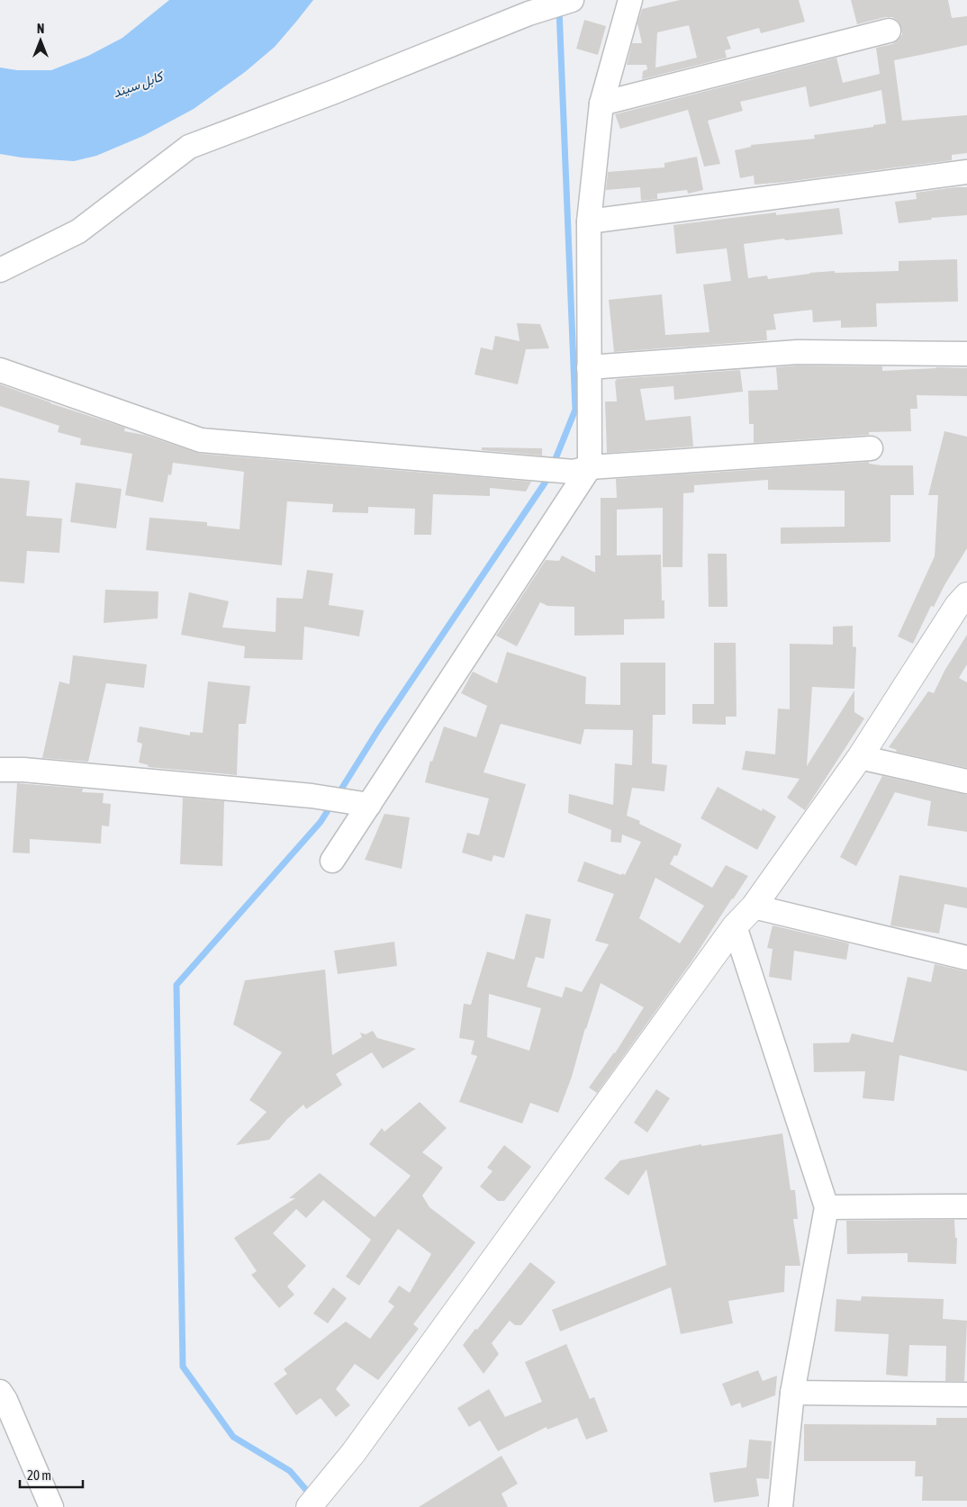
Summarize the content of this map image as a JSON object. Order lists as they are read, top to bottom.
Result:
{
  "water": ["کابل سيند"],
  "scale_bar": "20 m",
  "north": "top"
}
